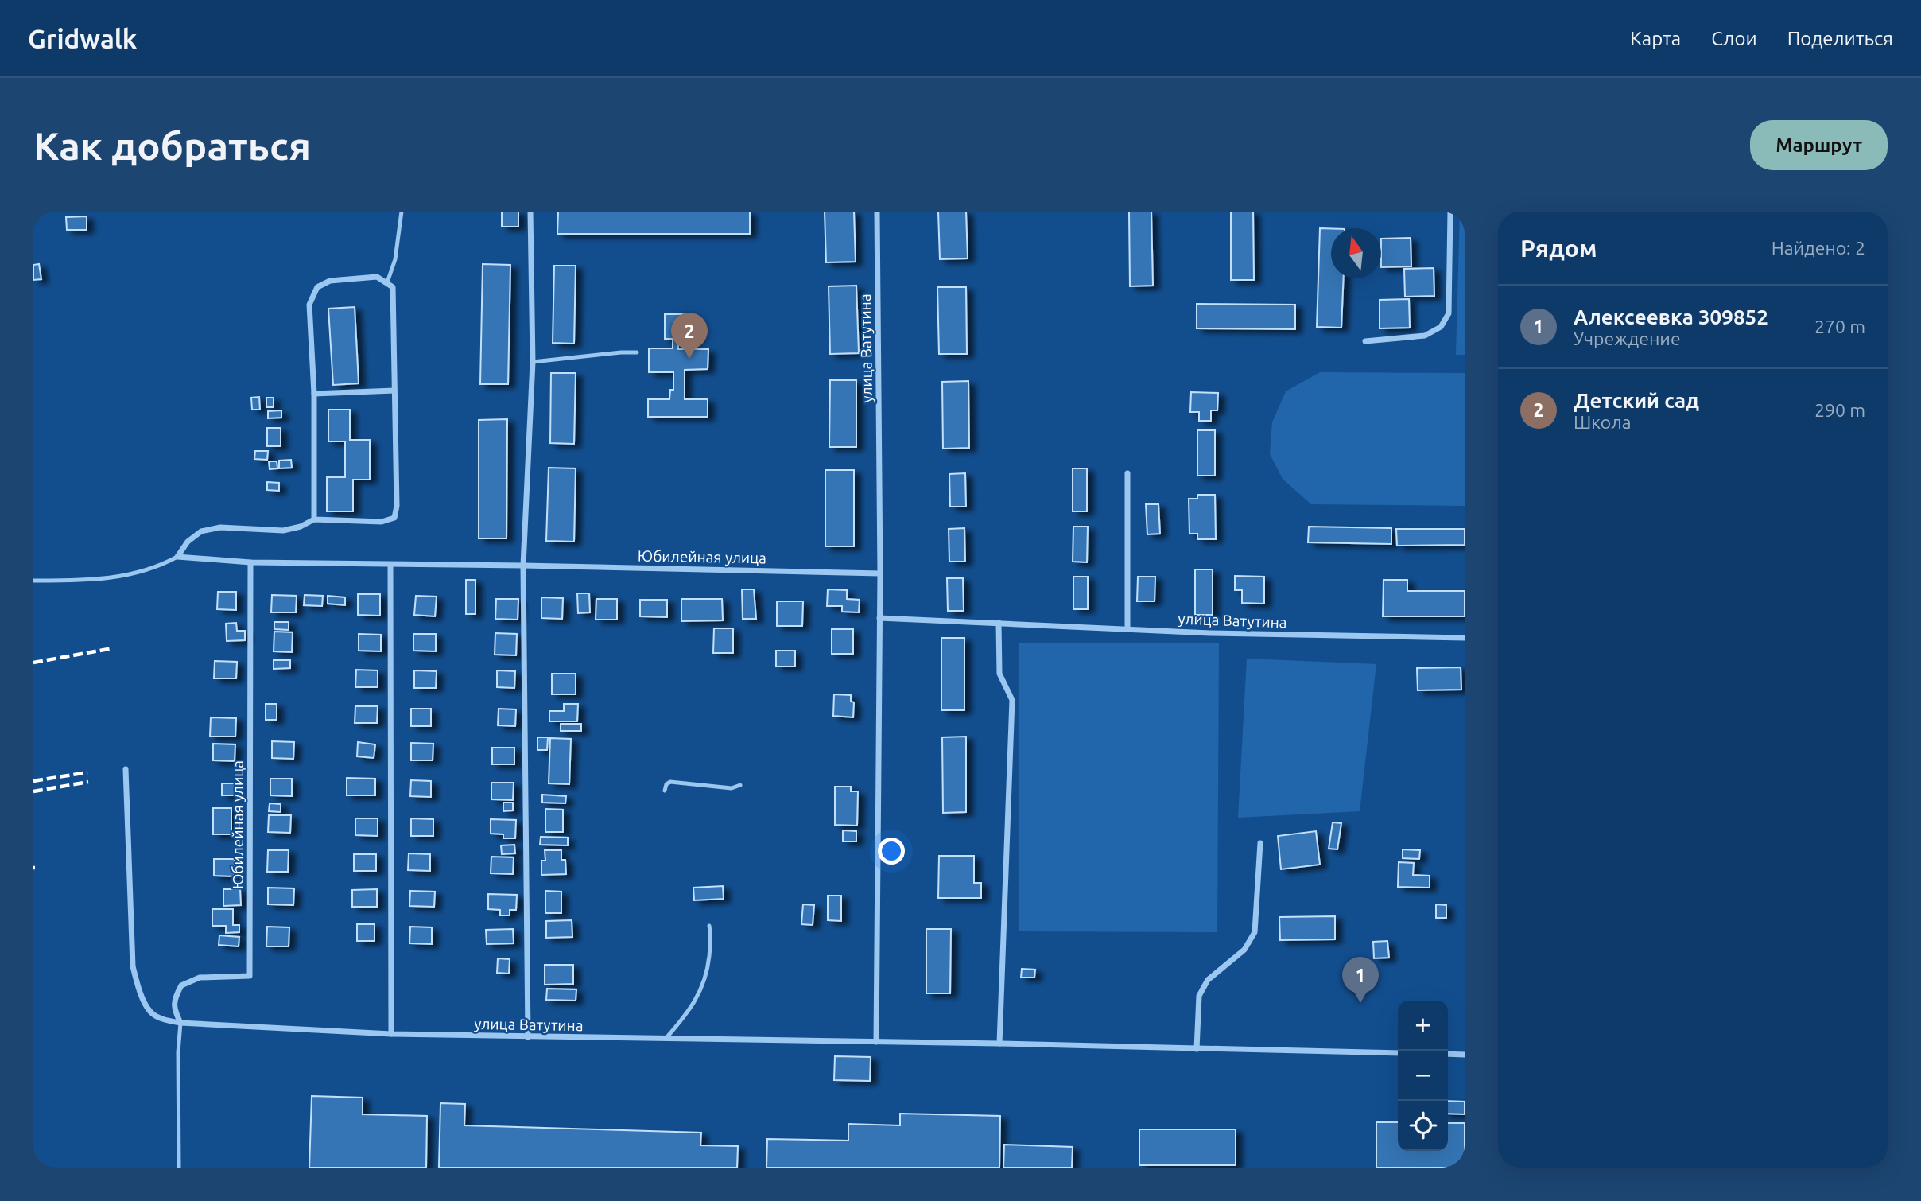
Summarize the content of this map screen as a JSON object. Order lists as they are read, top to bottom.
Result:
{
  "streets": {
    "street": ["улица Ватутина", "Юбилейная улица"]
  },
  "crossings": [
    ["улица Ватутина", "Юбилейная улица"]
  ],
  "north": "top",
  "page": {
    "header": "Gridwalk",
    "nav": ["Карта", "Слои", "Поделиться"],
    "buttons": "Маршрут",
    "title": "Как добраться",
    "heading": ["Рядом", "Найдено: 2"],
    "list": [
      {
        "mark": "1",
        "name": "Алексеевка 309852",
        "note": "Учреждение",
        "value": "270 m"
      },
      {
        "mark": "2",
        "name": "Детский сад",
        "note": "Школа",
        "value": "290 m"
      }
    ],
    "pins": ["2", "1"],
    "map_buttons": ["+", "−"]
  }
}
